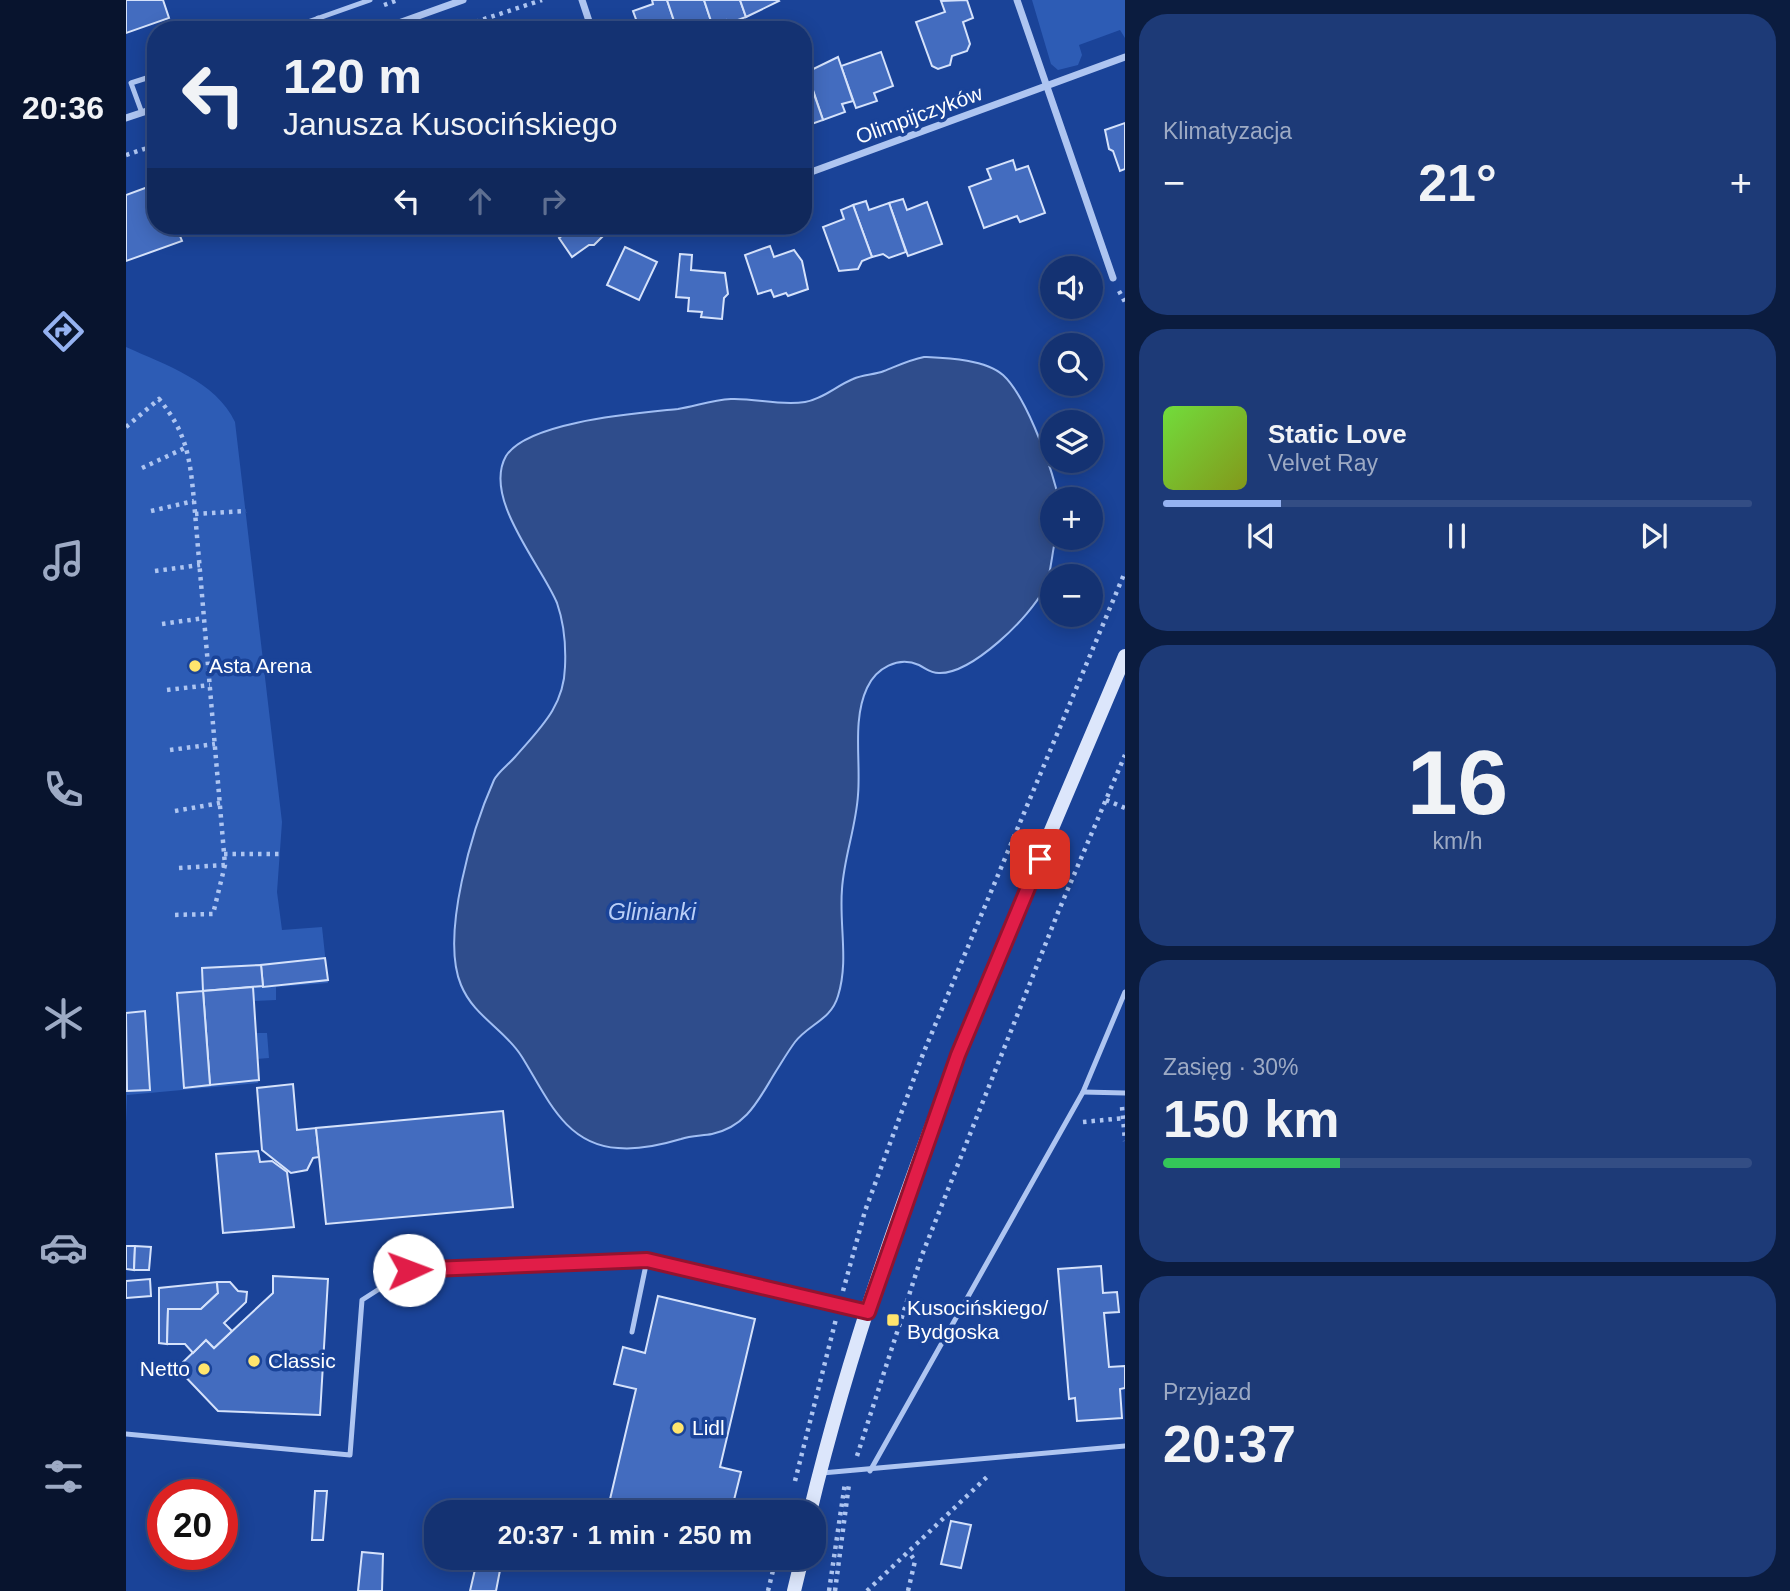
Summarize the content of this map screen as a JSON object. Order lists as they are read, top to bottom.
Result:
{
  "streets": {
    "street": ["Olimpijczyków"]
  },
  "water": ["Glinianki"],
  "places": {
    "other": [
      "Asta Arena",
      "Classic",
      "Netto",
      "Lidl"
    ],
    "transit": ["Kusocińskiego/ Bydgoska"]
  },
  "page": {
    "tabs": "20:36",
    "tile": [
      "Klimatyzacja",
      ["16", "km/h"],
      ["Zasięg · 30%", "150 km"],
      ["Przyjazd", "20:37"]
    ],
    "turn": ["120 m", "Janusza Kusocińskiego"],
    "heat": ["−", "21°", "+"],
    "map_buttons": ["+", "−"],
    "song": ["Static Love", "Velvet Ray"],
    "limit": "20",
    "trip": "20:37 · 1 min · 250 m"
  }
}
